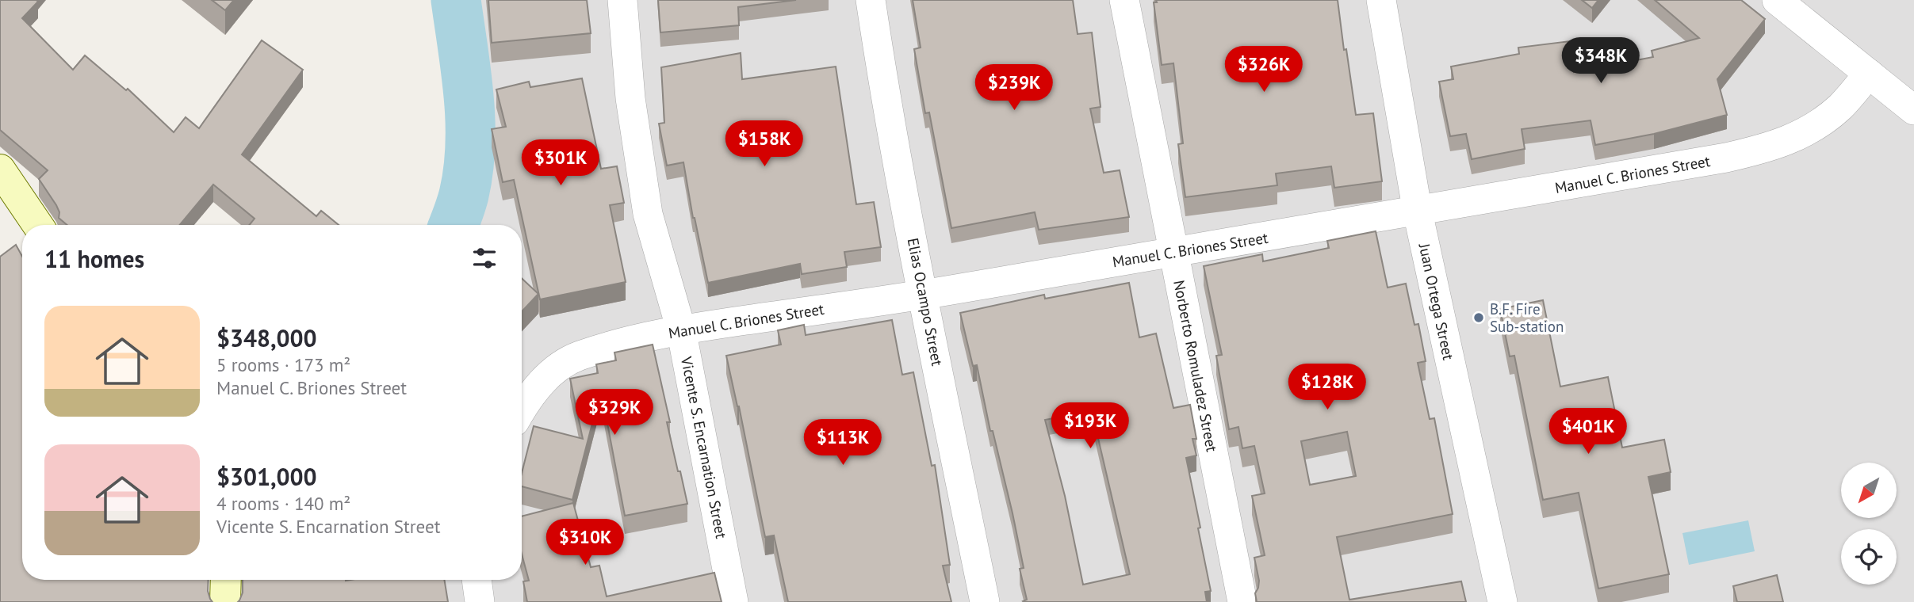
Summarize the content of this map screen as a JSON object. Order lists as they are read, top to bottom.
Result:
{
  "streets": {
    "street": [
      "Manuel C. Briones Street",
      "Elias Ocampo Street",
      "Juan Ortega Street",
      "Norberto Romuladez Street",
      "Vicente S. Encarnation Street"
    ]
  },
  "crossings": [
    ["Manuel C. Briones Street", "Elias Ocampo Street"],
    ["Manuel C. Briones Street", "Juan Ortega Street"],
    ["Manuel C. Briones Street", "Norberto Romuladez Street"],
    ["Manuel C. Briones Street", "Vicente S. Encarnation Street"]
  ],
  "places": ["B.F. Fire Sub-station"],
  "north": "bottom left",
  "page": {
    "price": [
      "$348K",
      "$326K",
      "$239K",
      "$158K",
      "$301K",
      "$128K",
      "$329K",
      "$193K",
      "$401K",
      "$113K",
      "$310K"
    ],
    "heading": "11 homes",
    "list": [
      {
        "name": "$348,000",
        "note": "5 rooms · 173 m² · Manuel C. Briones Street"
      },
      {
        "name": "$301,000",
        "note": "4 rooms · 140 m² · Vicente S. Encarnation Street"
      }
    ]
  }
}
